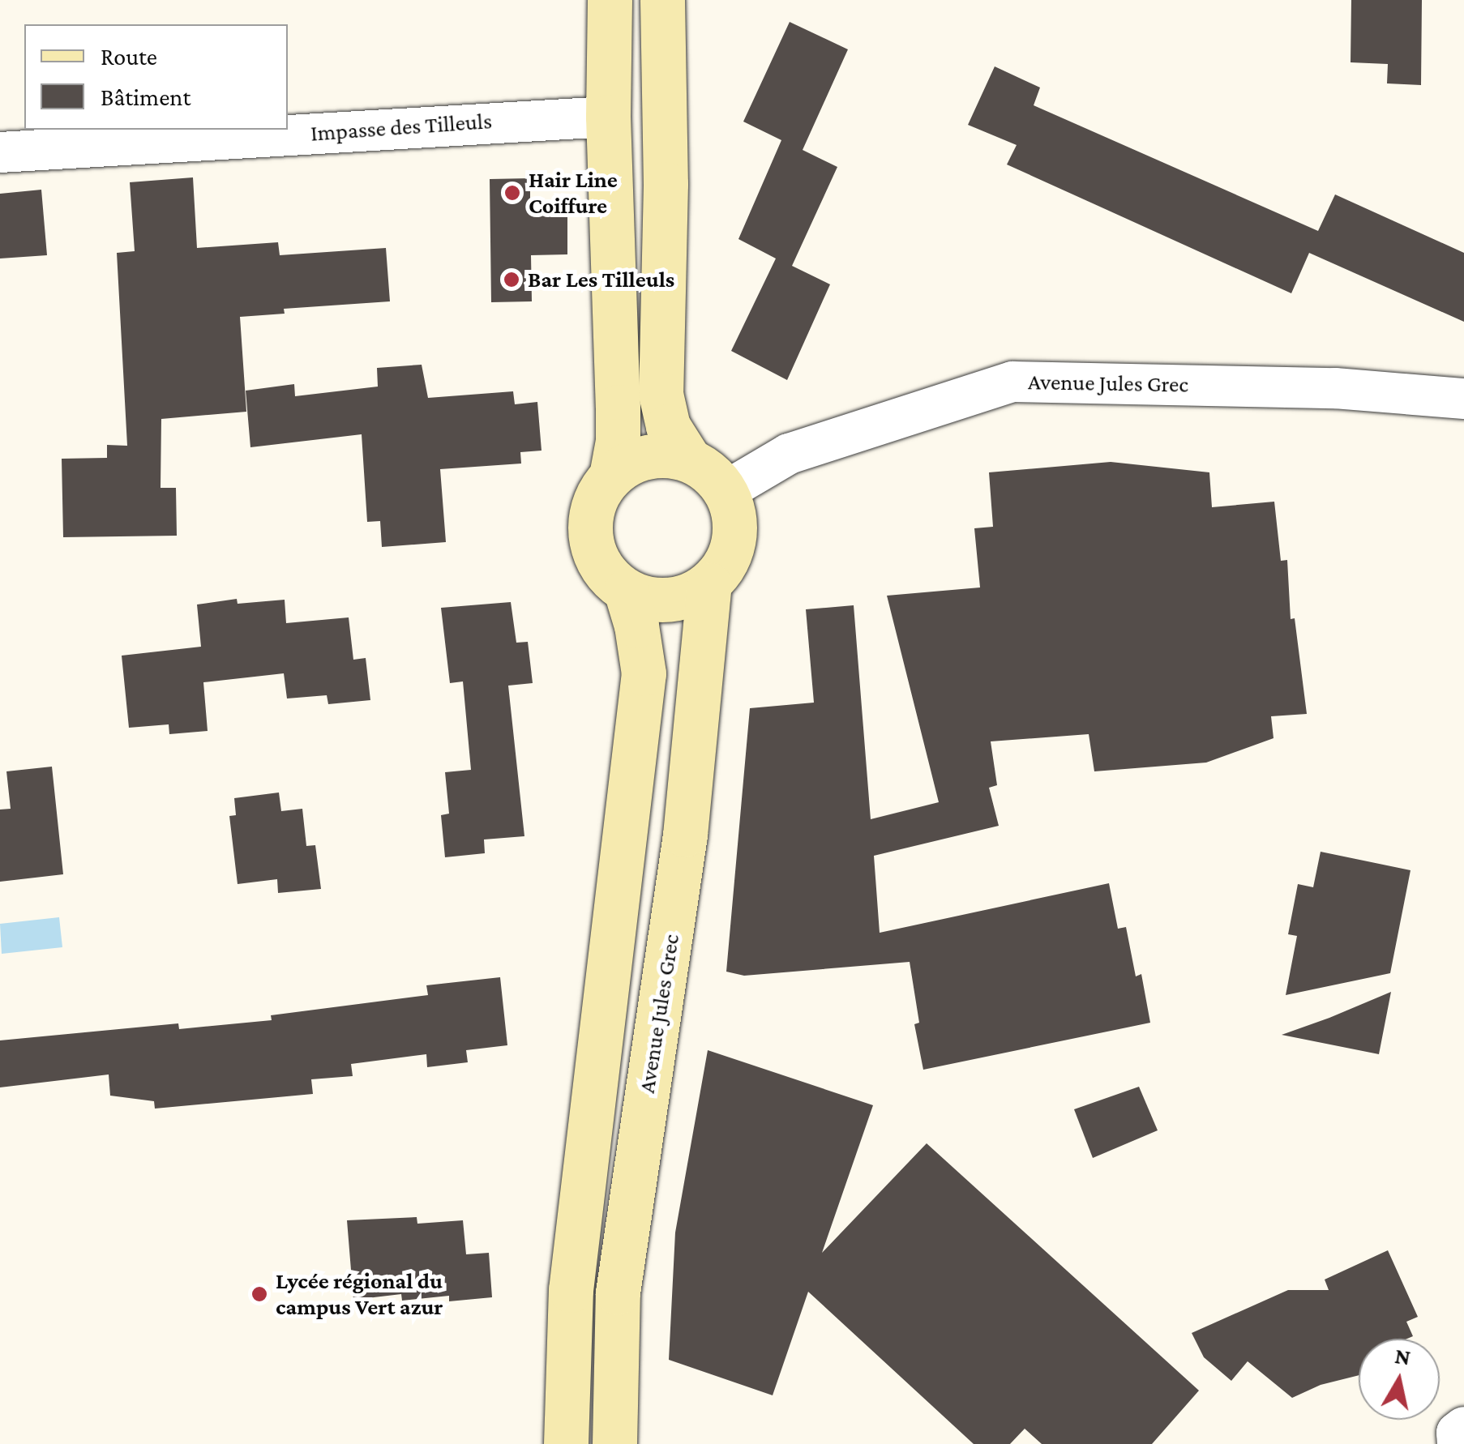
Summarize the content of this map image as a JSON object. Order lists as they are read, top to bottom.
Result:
{
  "streets": {
    "street": ["Impasse des Tilleuls", "Avenue Jules Grec"]
  },
  "places": ["Hair Line Coiffure", "Bar Les Tilleuls", "Lycée régional du campus Vert azur"],
  "legend": ["Route", "Bâtiment"],
  "north": "top"
}
